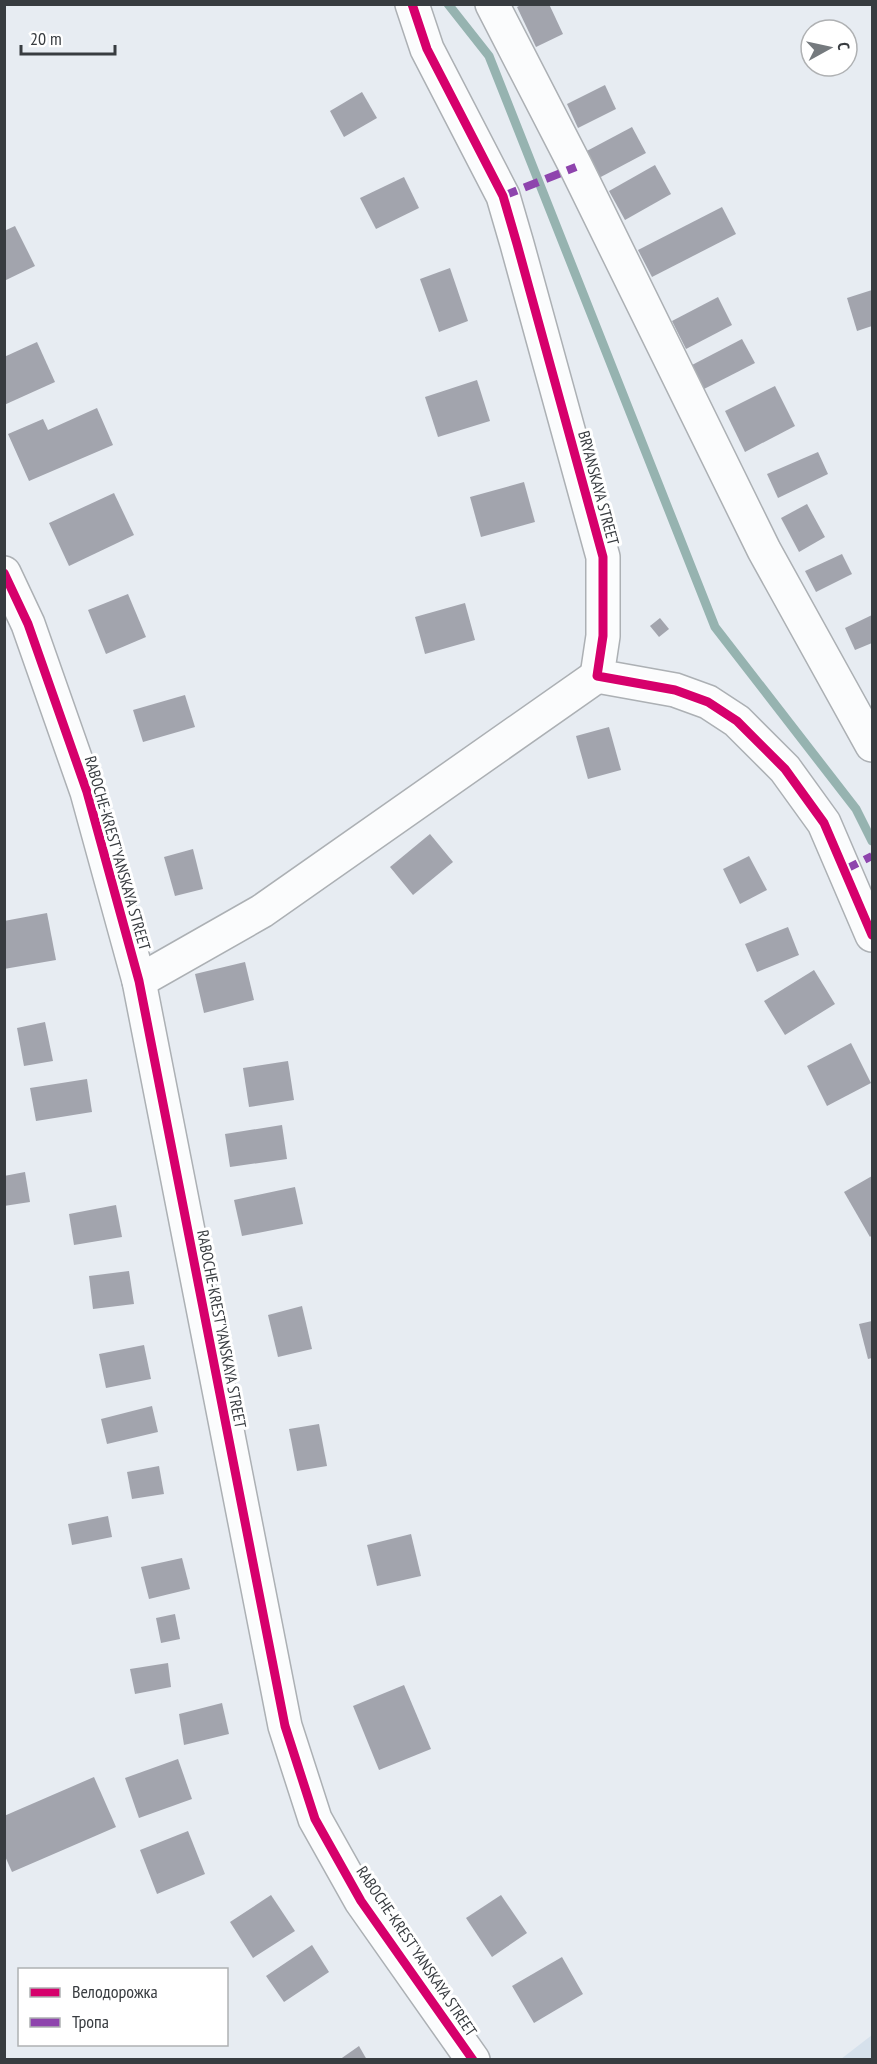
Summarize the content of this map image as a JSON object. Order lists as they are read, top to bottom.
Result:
{
  "streets": {
    "street": ["BRYANSKAYA STREET", "RABOCHE-KREST'YANSKAYA STREET"]
  },
  "legend": ["Велодорожка", "Тропа"],
  "scale_bar": "20 m",
  "north": "right"
}
